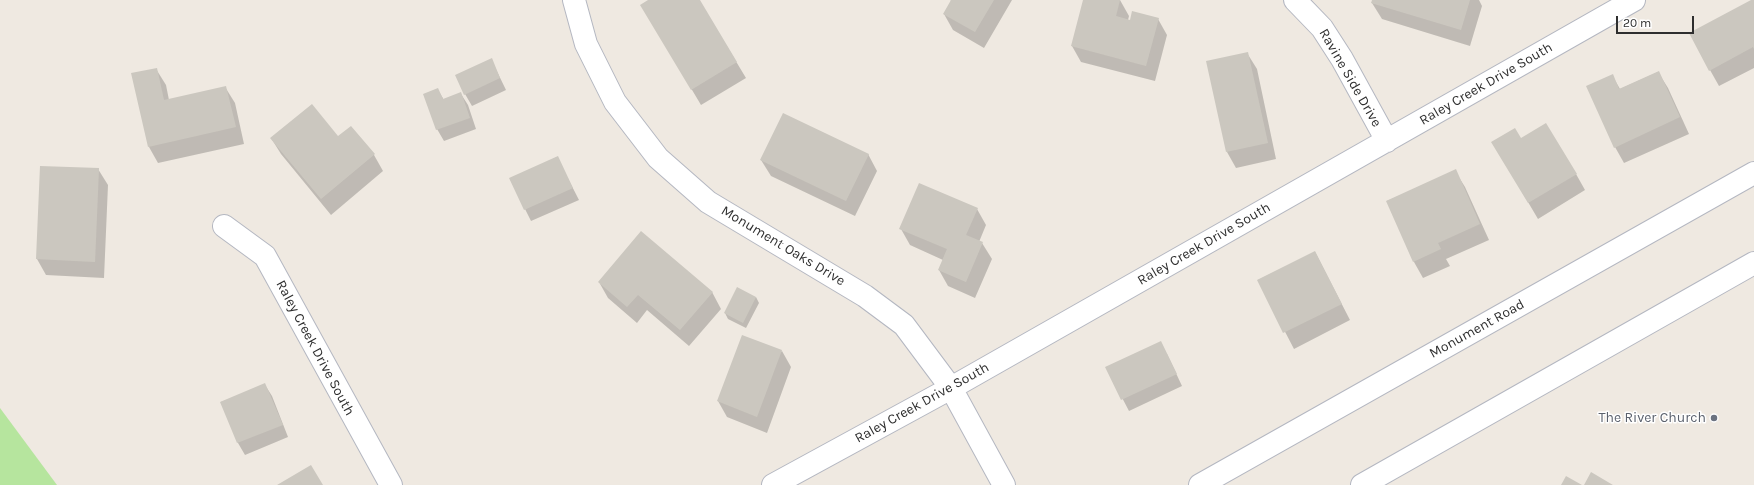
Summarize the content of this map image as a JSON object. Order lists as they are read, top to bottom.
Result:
{
  "streets": {
    "street": [
      "Ravine Side Drive",
      "Raley Creek Drive South",
      "Monument Oaks Drive",
      "Monument Road"
    ]
  },
  "crossings": [
    ["Ravine Side Drive", "Raley Creek Drive South"],
    ["Raley Creek Drive South", "Monument Oaks Drive"]
  ],
  "places": ["The River Church"],
  "scale_bar": "20 m"
}
